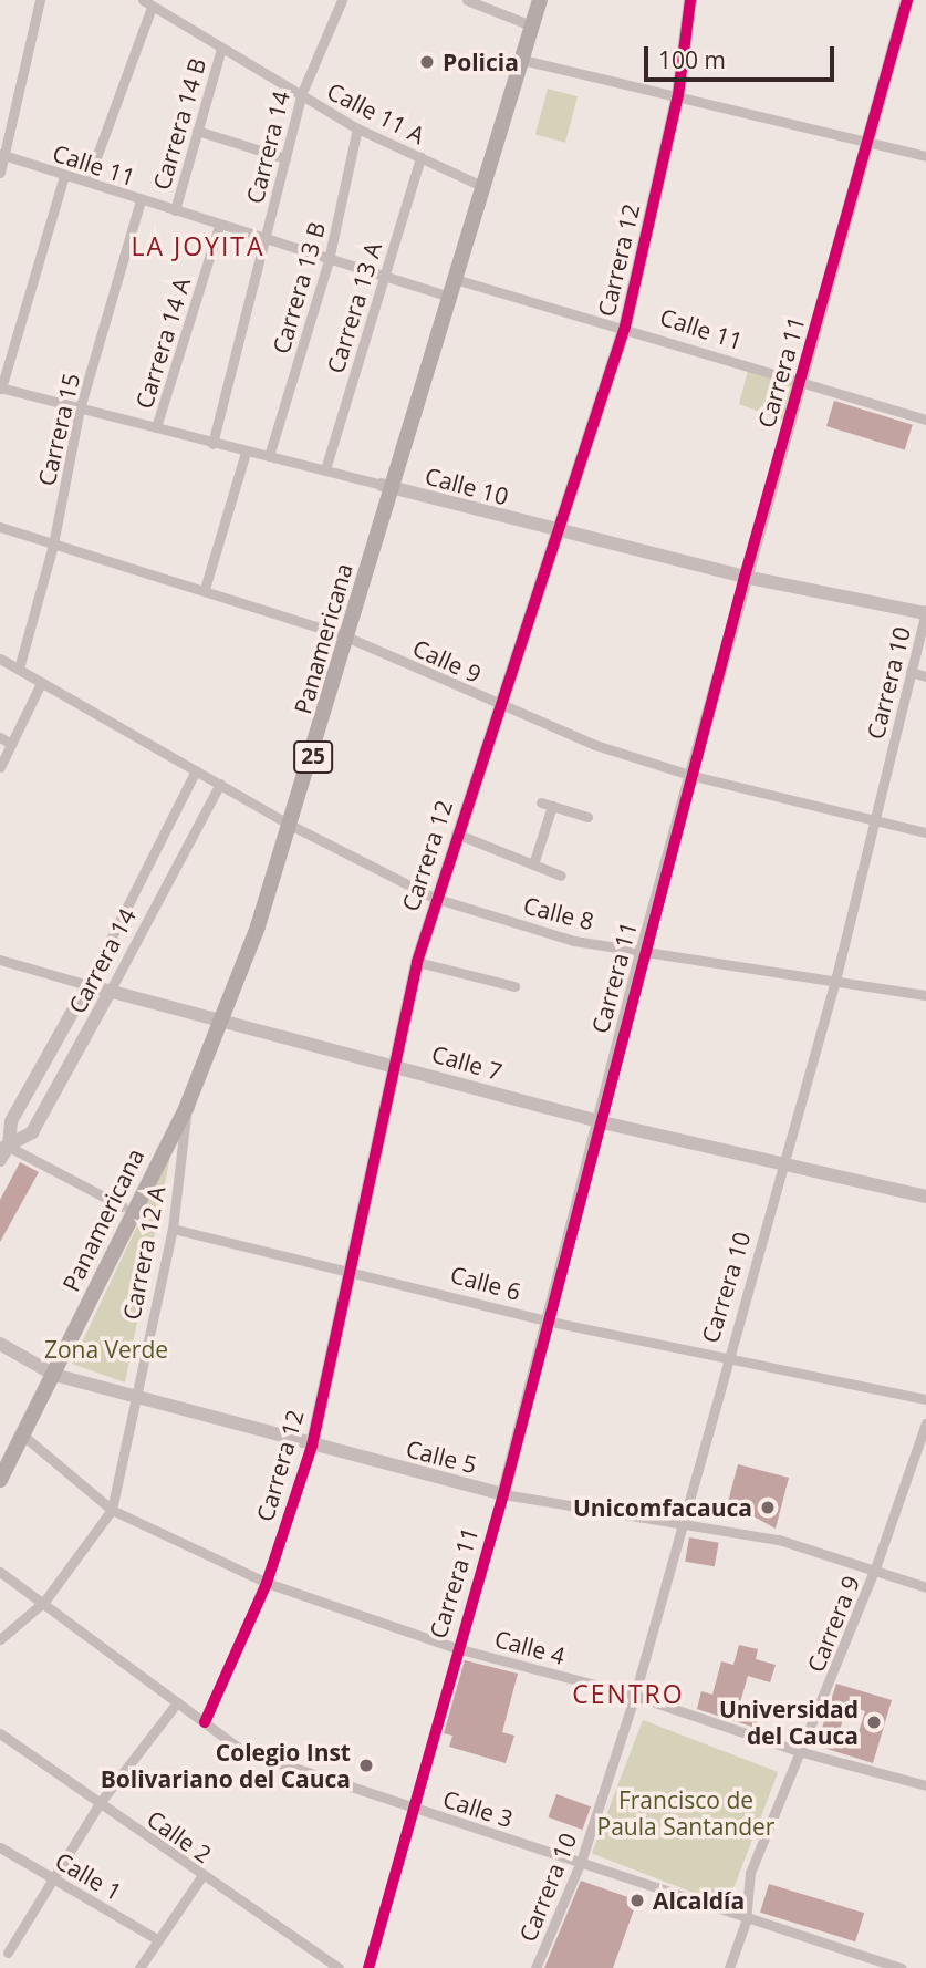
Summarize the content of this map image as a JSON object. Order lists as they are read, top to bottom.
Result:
{
  "streets": {
    "main road": ["Panamericana", "25"],
    "street": [
      "Calle 11 A",
      "Carrera 14 B",
      "Carrera 14",
      "Calle 11",
      "Carrera 12",
      "Carrera 13 B",
      "Carrera 13 A",
      "Carrera 14 A",
      "Carrera 11",
      "Carrera 15",
      "Calle 10",
      "Calle 9",
      "Carrera 10",
      "Calle 8",
      "Calle 7",
      "Carrera 12 A",
      "Calle 6",
      "Calle 5",
      "Carrera 9",
      "Calle 4",
      "Calle 3",
      "Calle 2",
      "Calle 1"
    ]
  },
  "crossings": [
    ["Calle 11 A", "Carrera 14 B"],
    ["Calle 11 A", "Carrera 14"],
    ["Calle 11 A", "Carrera 13 B"],
    ["Calle 11 A", "Carrera 13 A"],
    ["Calle 11 A", "Panamericana"],
    ["Carrera 14 B", "Calle 11"],
    ["Carrera 14", "Calle 11"],
    ["Carrera 14", "Calle 10"],
    ["Carrera 14", "Calle 8"],
    ["Carrera 14", "Calle 7"],
    ["Calle 11", "Carrera 12"],
    ["Calle 11", "Carrera 13 B"],
    ["Calle 11", "Carrera 13 A"],
    ["Calle 11", "Carrera 14 A"],
    ["Calle 11", "Carrera 11"],
    ["Calle 11", "Carrera 15"],
    ["Calle 11", "Panamericana"],
    ["Carrera 12", "Calle 10"],
    ["Carrera 12", "Calle 9"],
    ["Carrera 12", "Calle 8"],
    ["Carrera 12", "Calle 7"],
    ["Carrera 12", "Calle 6"],
    ["Carrera 12", "Calle 5"],
    ["Carrera 12", "Calle 4"],
    ["Carrera 12", "Calle 3"],
    ["Carrera 13 B", "Calle 10"],
    ["Carrera 13 A", "Calle 10"],
    ["Carrera 14 A", "Calle 10"],
    ["Carrera 11", "Calle 10"],
    ["Carrera 11", "Calle 9"],
    ["Carrera 11", "Calle 8"],
    ["Carrera 11", "Calle 7"],
    ["Carrera 11", "Calle 6"],
    ["Carrera 11", "Calle 5"],
    ["Carrera 11", "Calle 4"],
    ["Carrera 11", "Calle 3"],
    ["Carrera 15", "Calle 10"],
    ["Carrera 15", "Calle 9"],
    ["Carrera 15", "Calle 8"],
    ["Calle 10", "Panamericana"],
    ["Calle 10", "Carrera 10"],
    ["Panamericana", "Calle 9"],
    ["Panamericana", "Calle 8"],
    ["Panamericana", "Calle 7"],
    ["Panamericana", "Carrera 12 A"],
    ["Panamericana", "Calle 5"],
    ["Panamericana", "Calle 4"],
    ["Calle 9", "Carrera 10"],
    ["Carrera 10", "Calle 8"],
    ["Carrera 10", "Calle 7"],
    ["Carrera 10", "Calle 6"],
    ["Carrera 10", "Calle 5"],
    ["Carrera 10", "Calle 4"],
    ["Carrera 10", "Calle 3"],
    ["Carrera 12 A", "Calle 6"],
    ["Carrera 12 A", "Calle 5"],
    ["Carrera 12 A", "Calle 4"],
    ["Carrera 12 A", "Calle 3"],
    ["Calle 5", "Carrera 9"],
    ["Carrera 9", "Calle 4"],
    ["Carrera 9", "Calle 3"]
  ],
  "districts": ["LA JOYITA", "CENTRO"],
  "parks": ["Zona Verde", "Francisco de Paula Santander"],
  "places": [
    "Policia",
    "Unicomfacauca",
    "Universidad del Cauca",
    "Colegio Inst Bolivariano del Cauca",
    "Alcaldía"
  ],
  "scale_bar": "100 m"
}
